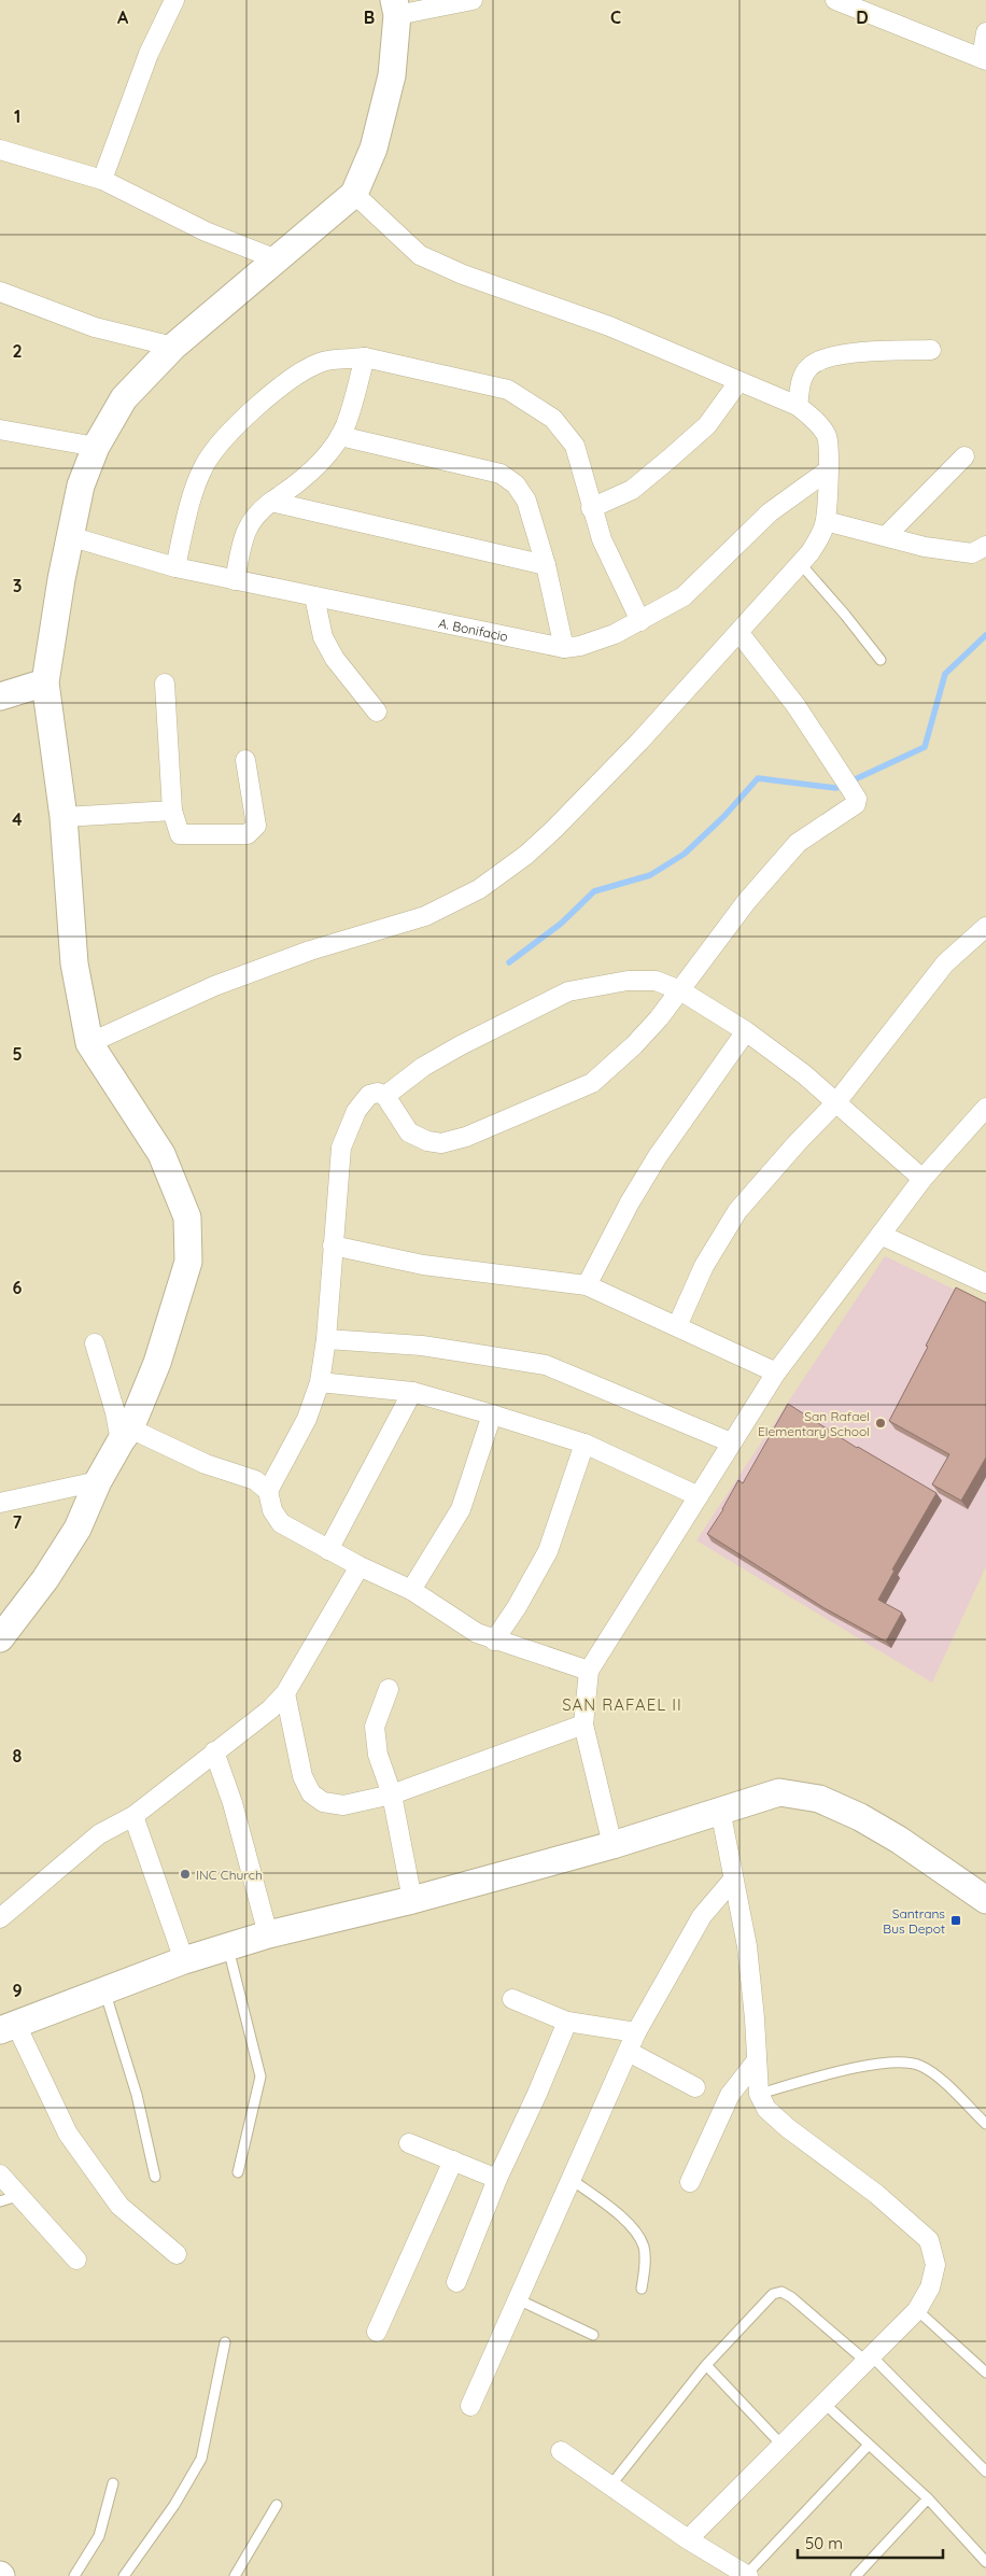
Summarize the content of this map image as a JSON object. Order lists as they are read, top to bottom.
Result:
{
  "streets": {
    "street": ["A. Bonifacio"]
  },
  "districts": ["SAN RAFAEL II"],
  "places": {
    "other": ["San Rafael Elementary School", "INC Church"],
    "transit": ["Santrans Bus Depot"]
  },
  "scale_bar": "50 m",
  "grid": {
    "columns": [
      "A",
      "B",
      "C",
      "D"
    ],
    "rows": [
      "1",
      "2",
      "3",
      "4",
      "5",
      "6",
      "7",
      "8",
      "9"
    ]
  }
}
